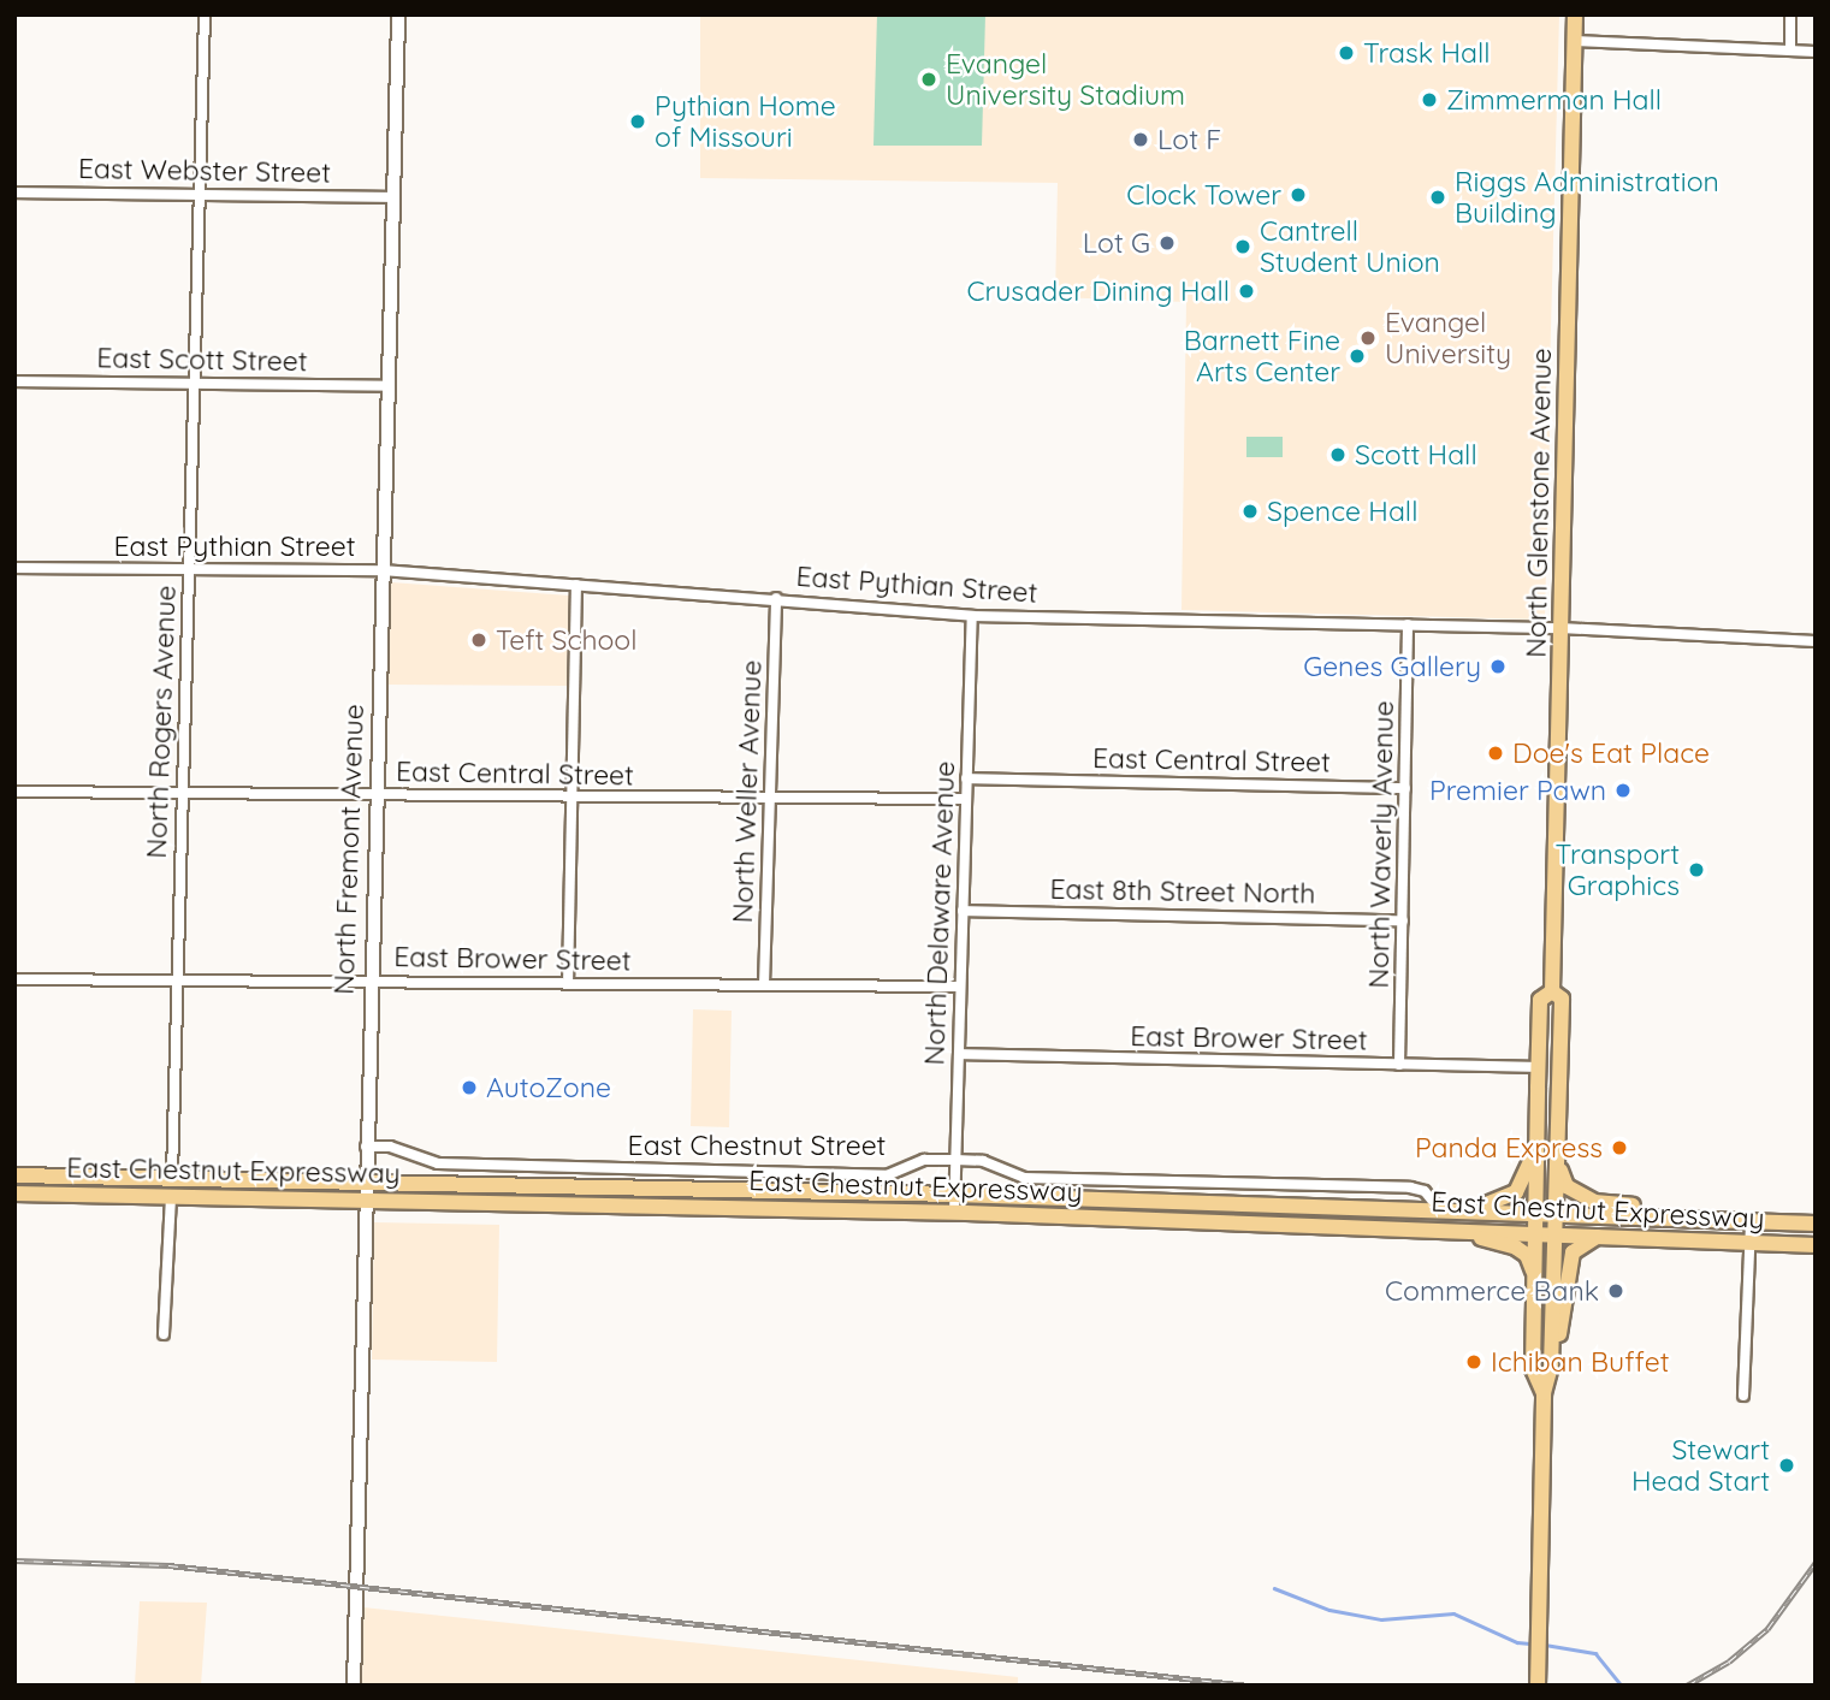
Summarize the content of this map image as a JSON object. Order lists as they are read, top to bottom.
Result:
{
  "streets": {
    "main road": ["North Glenstone Avenue", "East Chestnut Expressway"],
    "street": [
      "East Webster Street",
      "East Scott Street",
      "East Pythian Street",
      "North Rogers Avenue",
      "East Central Street",
      "North Weller Avenue",
      "North Waverly Avenue",
      "North Fremont Avenue",
      "East 8th Street North",
      "North Delaware Avenue",
      "East Brower Street",
      "East Chestnut Street"
    ]
  },
  "crossings": [
    ["East Webster Street", "North Rogers Avenue"],
    ["East Webster Street", "North Fremont Avenue"],
    ["East Scott Street", "North Rogers Avenue"],
    ["East Scott Street", "North Fremont Avenue"],
    ["North Glenstone Avenue", "East Pythian Street"],
    ["North Glenstone Avenue", "East Brower Street"],
    ["North Glenstone Avenue", "East Chestnut Expressway"],
    ["East Pythian Street", "North Rogers Avenue"],
    ["East Pythian Street", "North Weller Avenue"],
    ["East Pythian Street", "North Waverly Avenue"],
    ["East Pythian Street", "North Fremont Avenue"],
    ["East Pythian Street", "North Delaware Avenue"],
    ["North Rogers Avenue", "East Central Street"],
    ["North Rogers Avenue", "East Brower Street"],
    ["North Rogers Avenue", "East Chestnut Expressway"],
    ["East Central Street", "North Weller Avenue"],
    ["East Central Street", "North Waverly Avenue"],
    ["East Central Street", "North Fremont Avenue"],
    ["East Central Street", "North Delaware Avenue"],
    ["North Weller Avenue", "East Brower Street"],
    ["North Waverly Avenue", "East 8th Street North"],
    ["North Waverly Avenue", "East Brower Street"],
    ["North Fremont Avenue", "East Brower Street"],
    ["North Fremont Avenue", "East Chestnut Street"],
    ["North Fremont Avenue", "East Chestnut Expressway"],
    ["East 8th Street North", "North Delaware Avenue"],
    ["North Delaware Avenue", "East Brower Street"],
    ["North Delaware Avenue", "East Chestnut Street"],
    ["North Delaware Avenue", "East Chestnut Expressway"],
    ["East Chestnut Street", "East Chestnut Expressway"]
  ],
  "places": [
    "Trask Hall",
    "Evangel University Stadium",
    "Zimmerman Hall",
    "Pythian Home of Missouri",
    "Lot F",
    "Clock Tower",
    "Riggs Administration Building",
    "Lot G",
    "Cantrell Student Union",
    "Crusader Dining Hall",
    "Evangel University",
    "Barnett Fine Arts Center",
    "Scott Hall",
    "Spence Hall",
    "Teft School",
    "Genes Gallery",
    "Doe's Eat Place",
    "Premier Pawn",
    "Transport Graphics",
    "AutoZone",
    "Panda Express",
    "Commerce Bank",
    "Ichiban Buffet",
    "Stewart Head Start"
  ]
}
